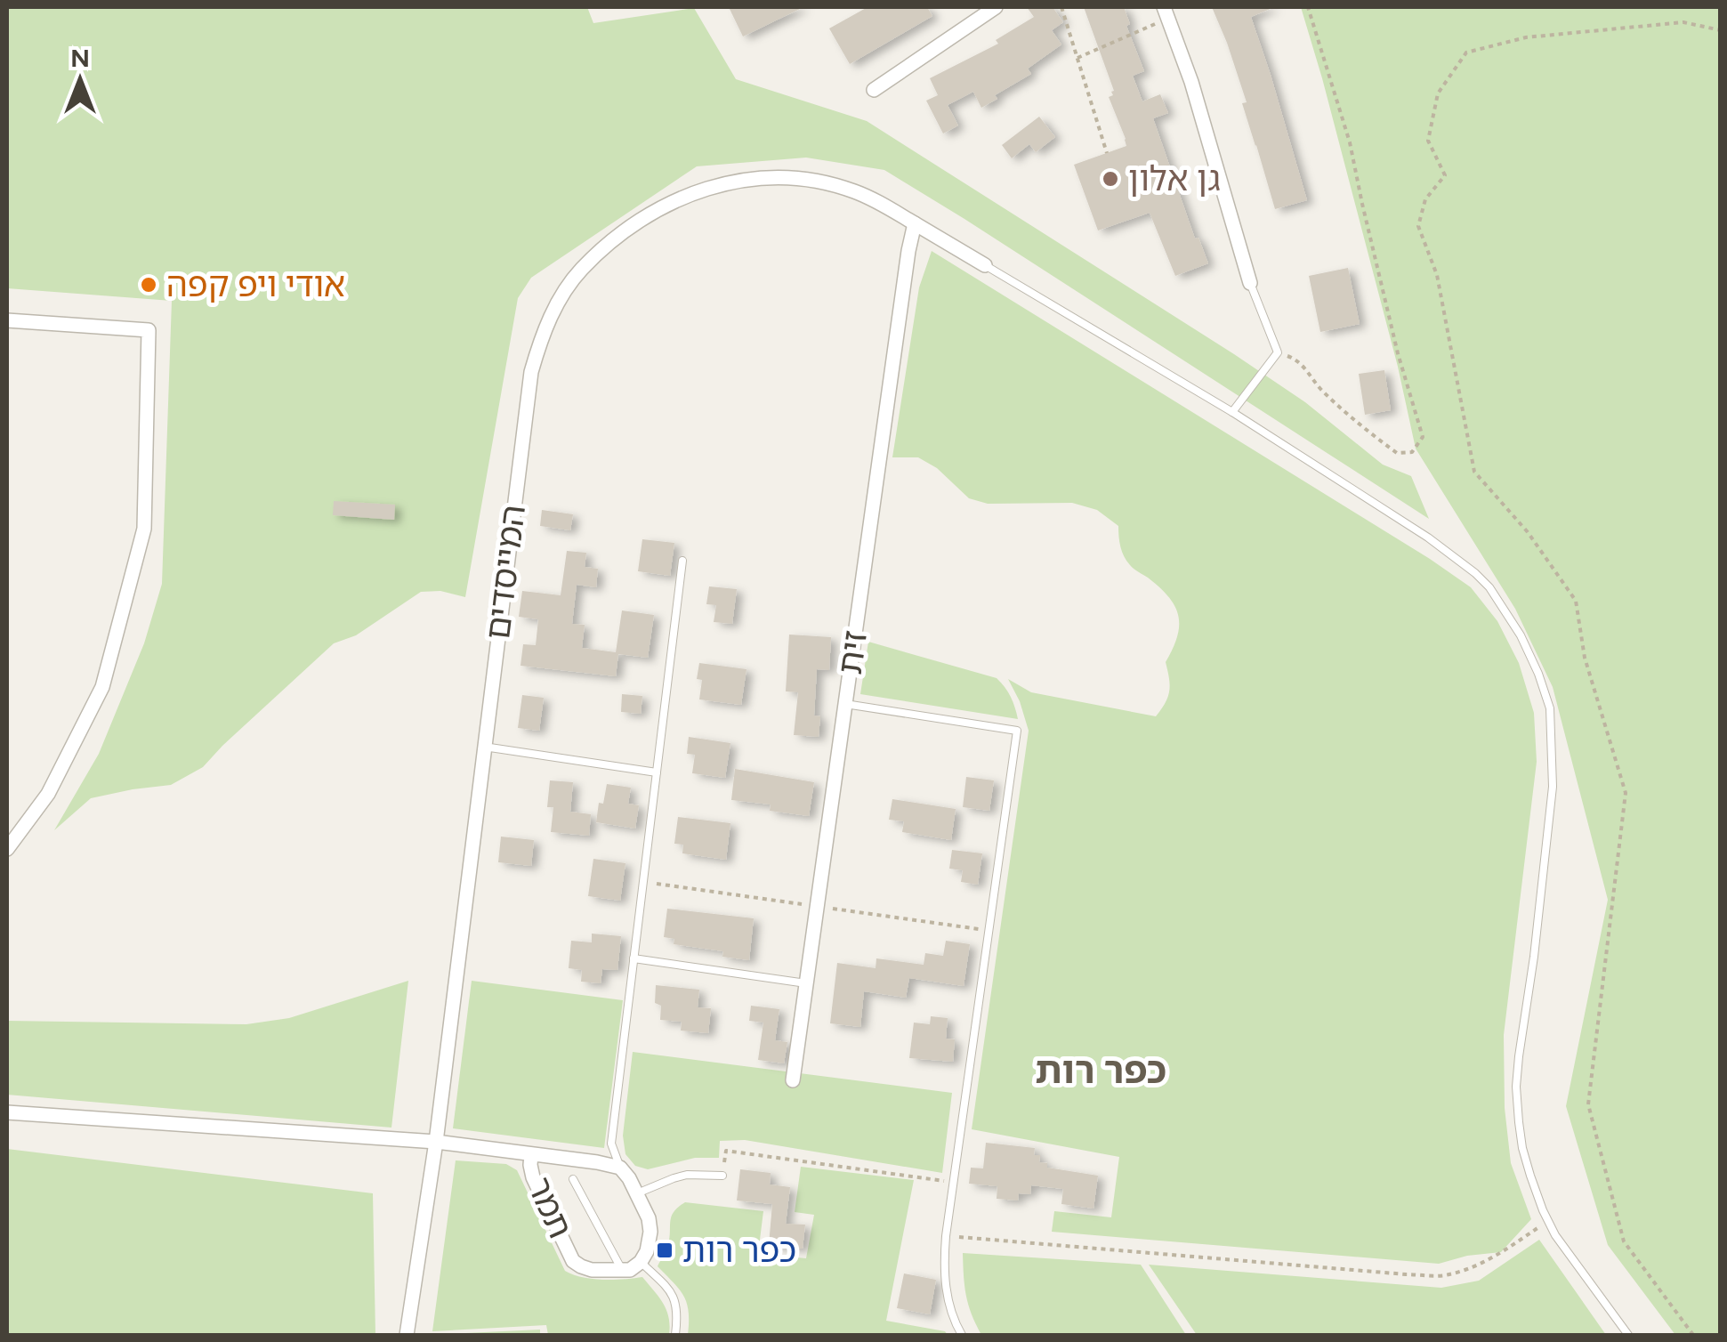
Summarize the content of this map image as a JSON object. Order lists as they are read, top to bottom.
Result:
{
  "streets": {
    "street": ["המייסדים", "זית", "תמר"]
  },
  "crossings": [
    ["המייסדים", "זית"],
    ["המייסדים", "תמר"]
  ],
  "districts": ["כפר רות"],
  "places": {
    "other": ["גן אלון", "אודי ויפ קפה"],
    "transit": ["כפר רות"]
  },
  "north": "top"
}
